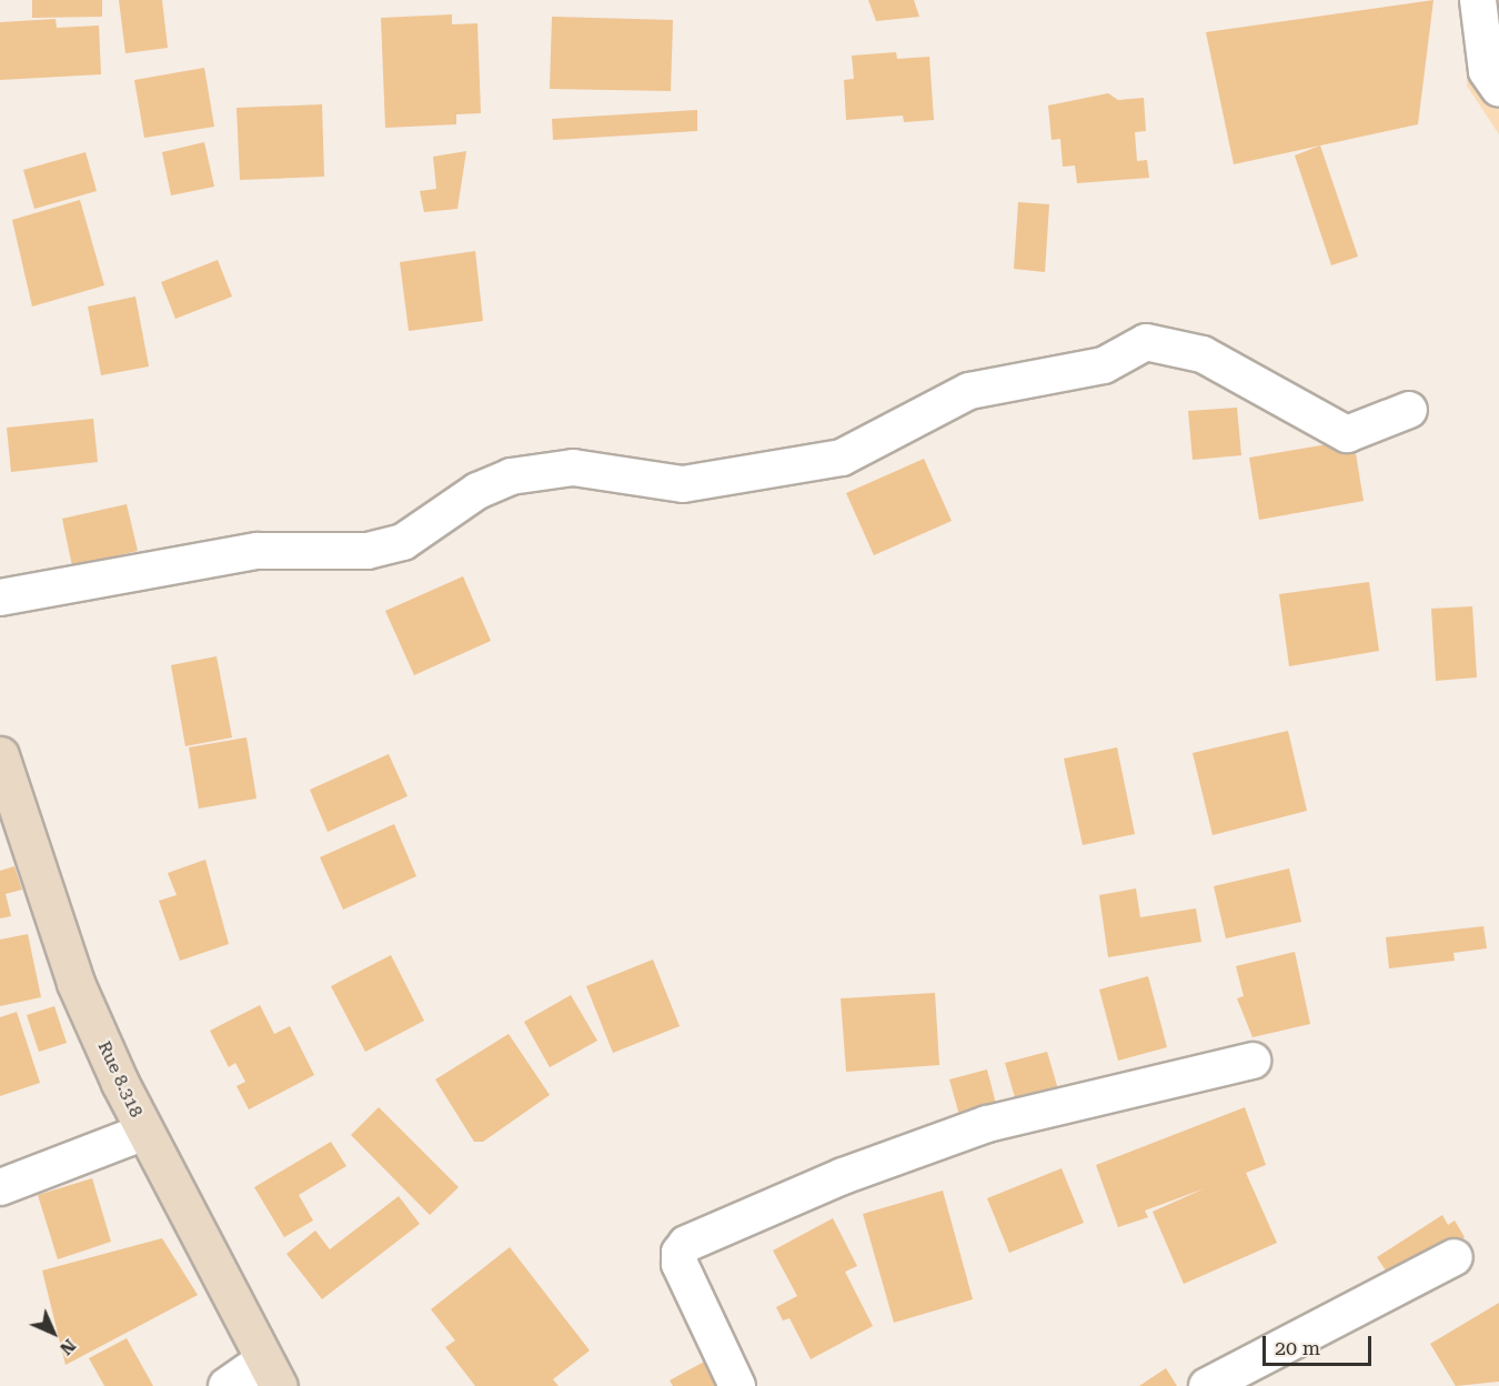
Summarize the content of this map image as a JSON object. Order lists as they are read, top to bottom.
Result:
{
  "streets": {
    "main road": ["Rue 8.318"]
  },
  "scale_bar": "20 m",
  "north": "bottom right"
}
